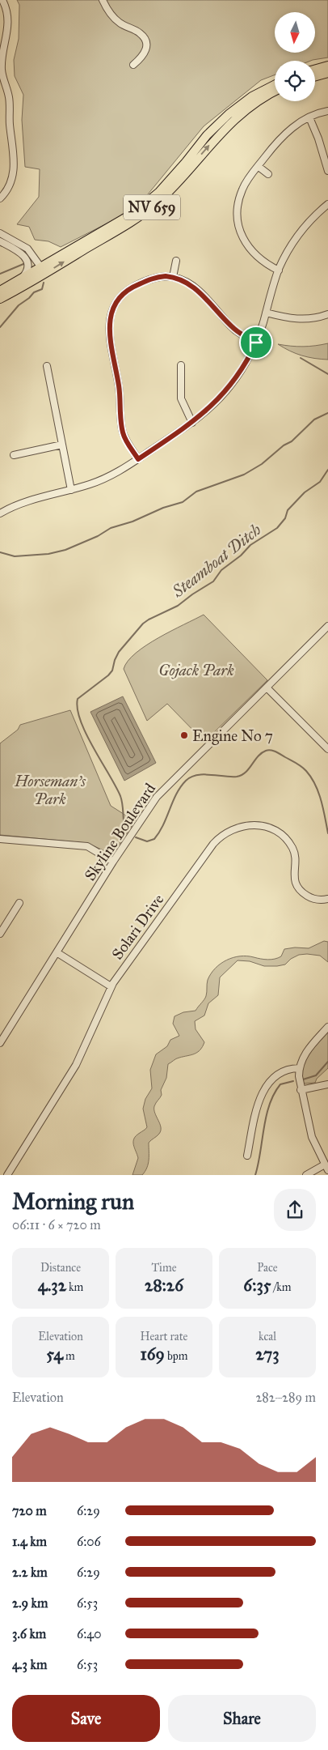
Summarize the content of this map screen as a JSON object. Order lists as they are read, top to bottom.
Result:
{
  "streets": {
    "main road": ["NV 659"],
    "street": ["Skyline Boulevard", "Solari Drive"]
  },
  "water": ["Steamboat Ditch"],
  "parks": ["Gojack Park", "Horseman's Park"],
  "places": ["Engine No 7"],
  "north": "bottom",
  "page": {
    "heading": ["Morning run", "06:11 · 6 × 720 m"],
    "stats": [
      ["Distance", "4.32 km"],
      ["Time", "28:26"],
      ["Pace", "6:35 /km"],
      ["Elevation", "54 m"],
      ["Heart rate", "169 bpm"],
      ["kcal", "273"]
    ],
    "chart": ["Elevation", "282–289 m"],
    "list": [
      {
        "name": "720 m",
        "note": "6:29"
      },
      {
        "name": "1.4 km",
        "note": "6:06"
      },
      {
        "name": "2.2 km",
        "note": "6:29"
      },
      {
        "name": "2.9 km",
        "note": "6:53"
      },
      {
        "name": "3.6 km",
        "note": "6:40"
      },
      {
        "name": "4.3 km",
        "note": "6:53"
      }
    ],
    "buttons": ["Save", "Share"]
  }
}
